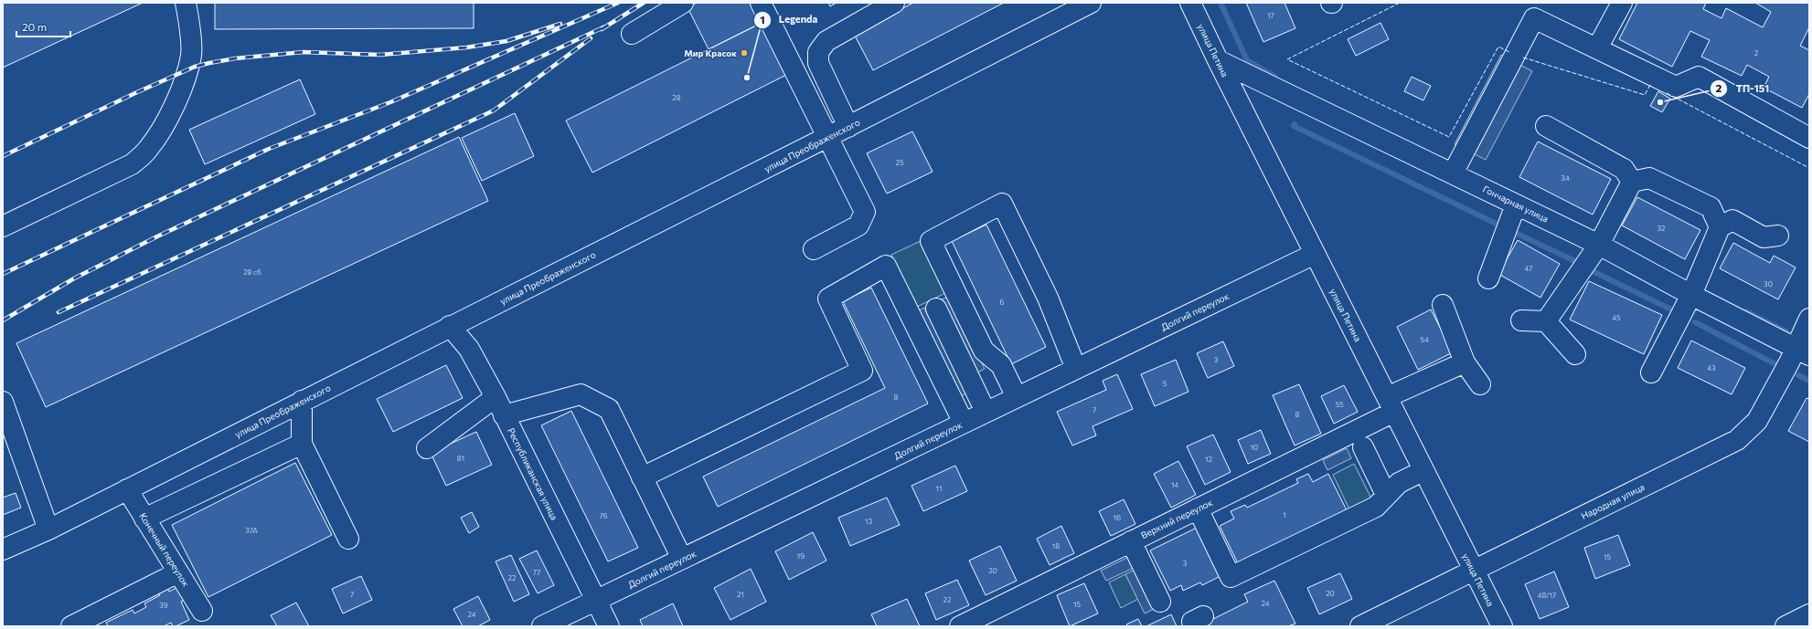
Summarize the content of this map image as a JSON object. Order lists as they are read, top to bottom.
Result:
{
  "streets": {
    "street": [
      "улица Петина",
      "улица Преображенского",
      "Гончарная улица",
      "Долгий переулок",
      "Республиканская улица",
      "Народная улица",
      "Верхний переулок",
      "Конечный переулок"
    ]
  },
  "crossings": [
    ["улица Петина", "Гончарная улица"],
    ["улица Петина", "Долгий переулок"],
    ["улица Петина", "Народная улица"],
    ["улица Петина", "Верхний переулок"],
    ["улица Преображенского", "Республиканская улица"],
    ["улица Преображенского", "Конечный переулок"],
    ["Гончарная улица", "Народная улица"],
    ["Долгий переулок", "Республиканская улица"]
  ],
  "places": ["Мир Красок", "Legenda", "ТП-151"],
  "house_numbers": [
    "17",
    "2",
    "28",
    "25",
    "34",
    "32",
    "47",
    "28 с6",
    "30",
    "6",
    "45",
    "54",
    "3",
    "43",
    "5",
    "8",
    "55",
    "7",
    "8",
    "10",
    "81",
    "12",
    "14",
    "11",
    "1",
    "76",
    "16",
    "13",
    "37А",
    "18",
    "19",
    "15",
    "3",
    "20",
    "77",
    "22",
    "20",
    "7",
    "21",
    "48/17",
    "22",
    "24",
    "15",
    "39",
    "24"
  ],
  "scale_bar": "20 m"
}
